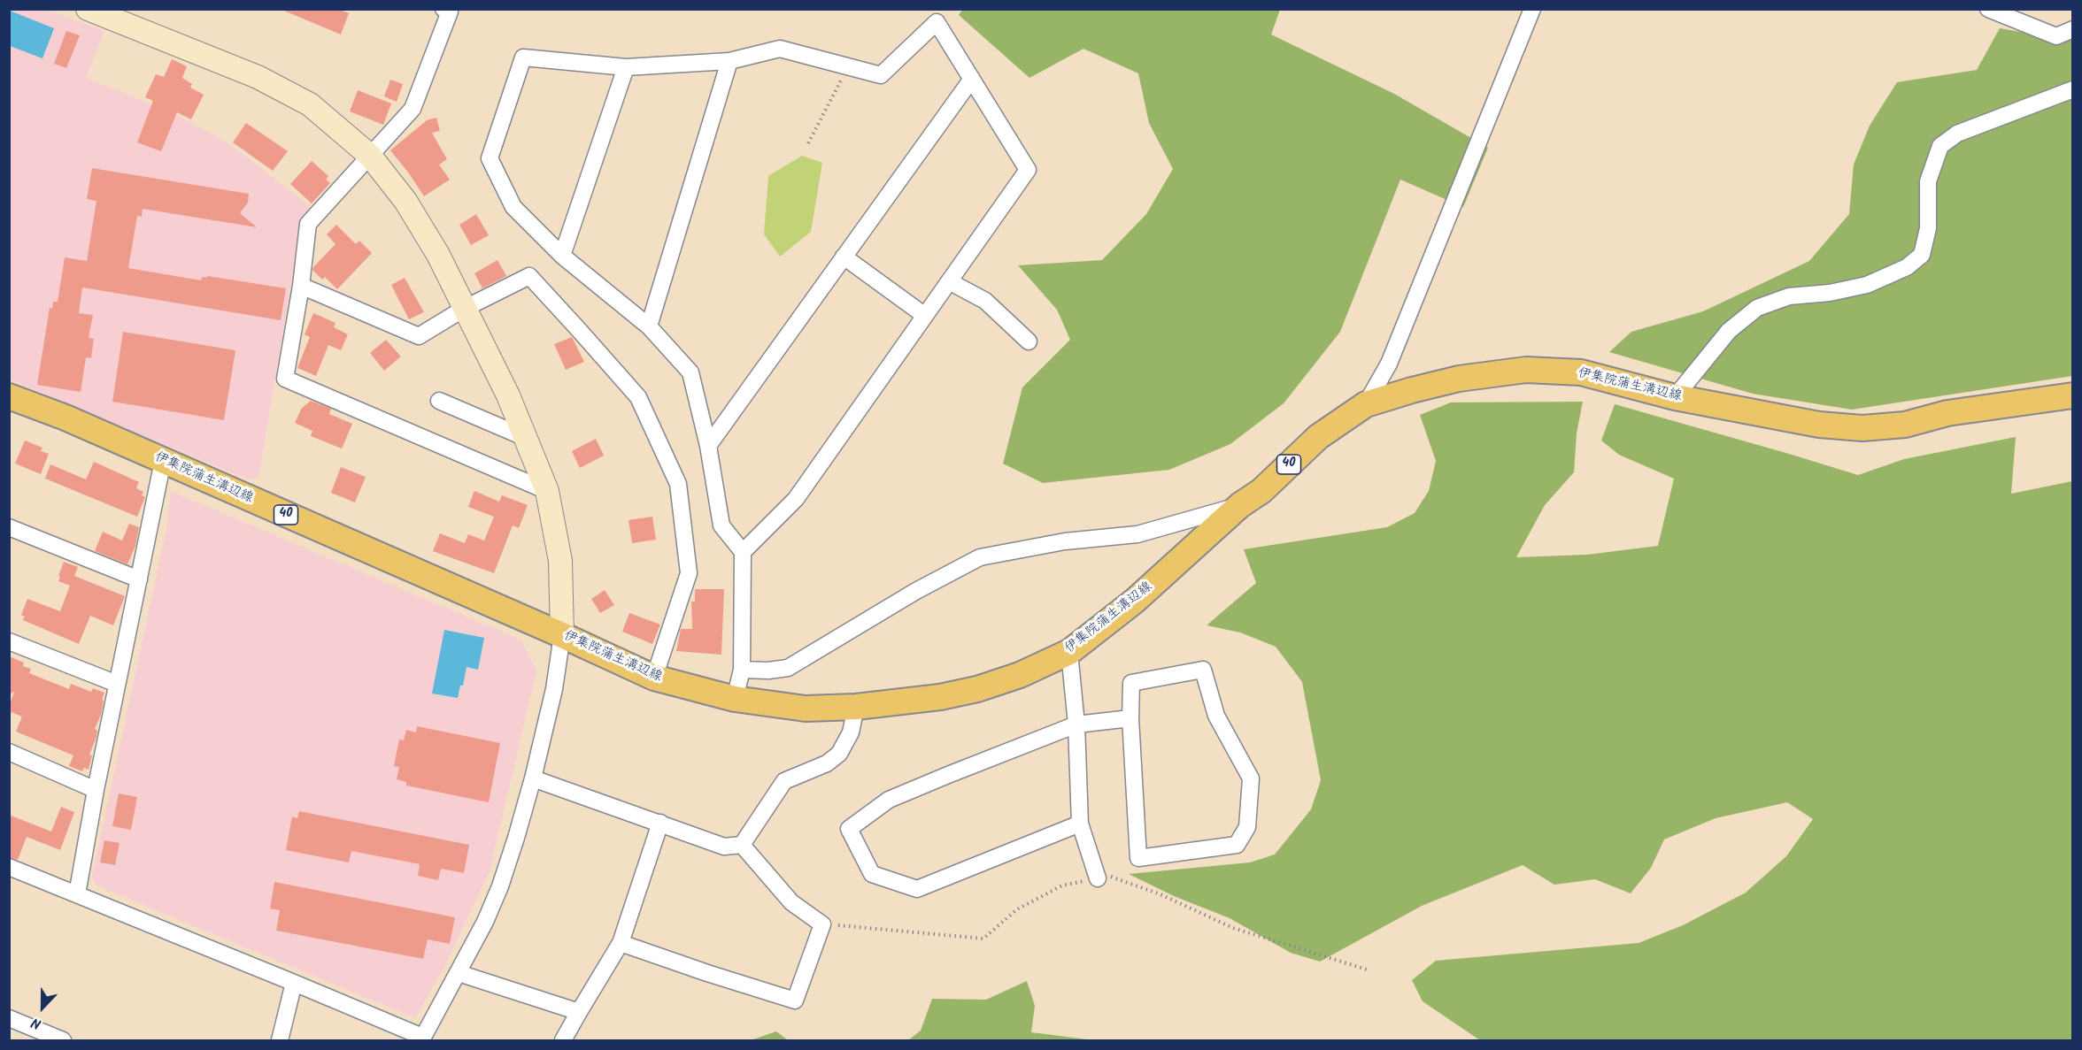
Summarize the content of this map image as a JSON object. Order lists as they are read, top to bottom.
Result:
{
  "streets": {
    "main road": ["伊集院蒲生溝辺線", "40"]
  },
  "north": "bottom"
}
